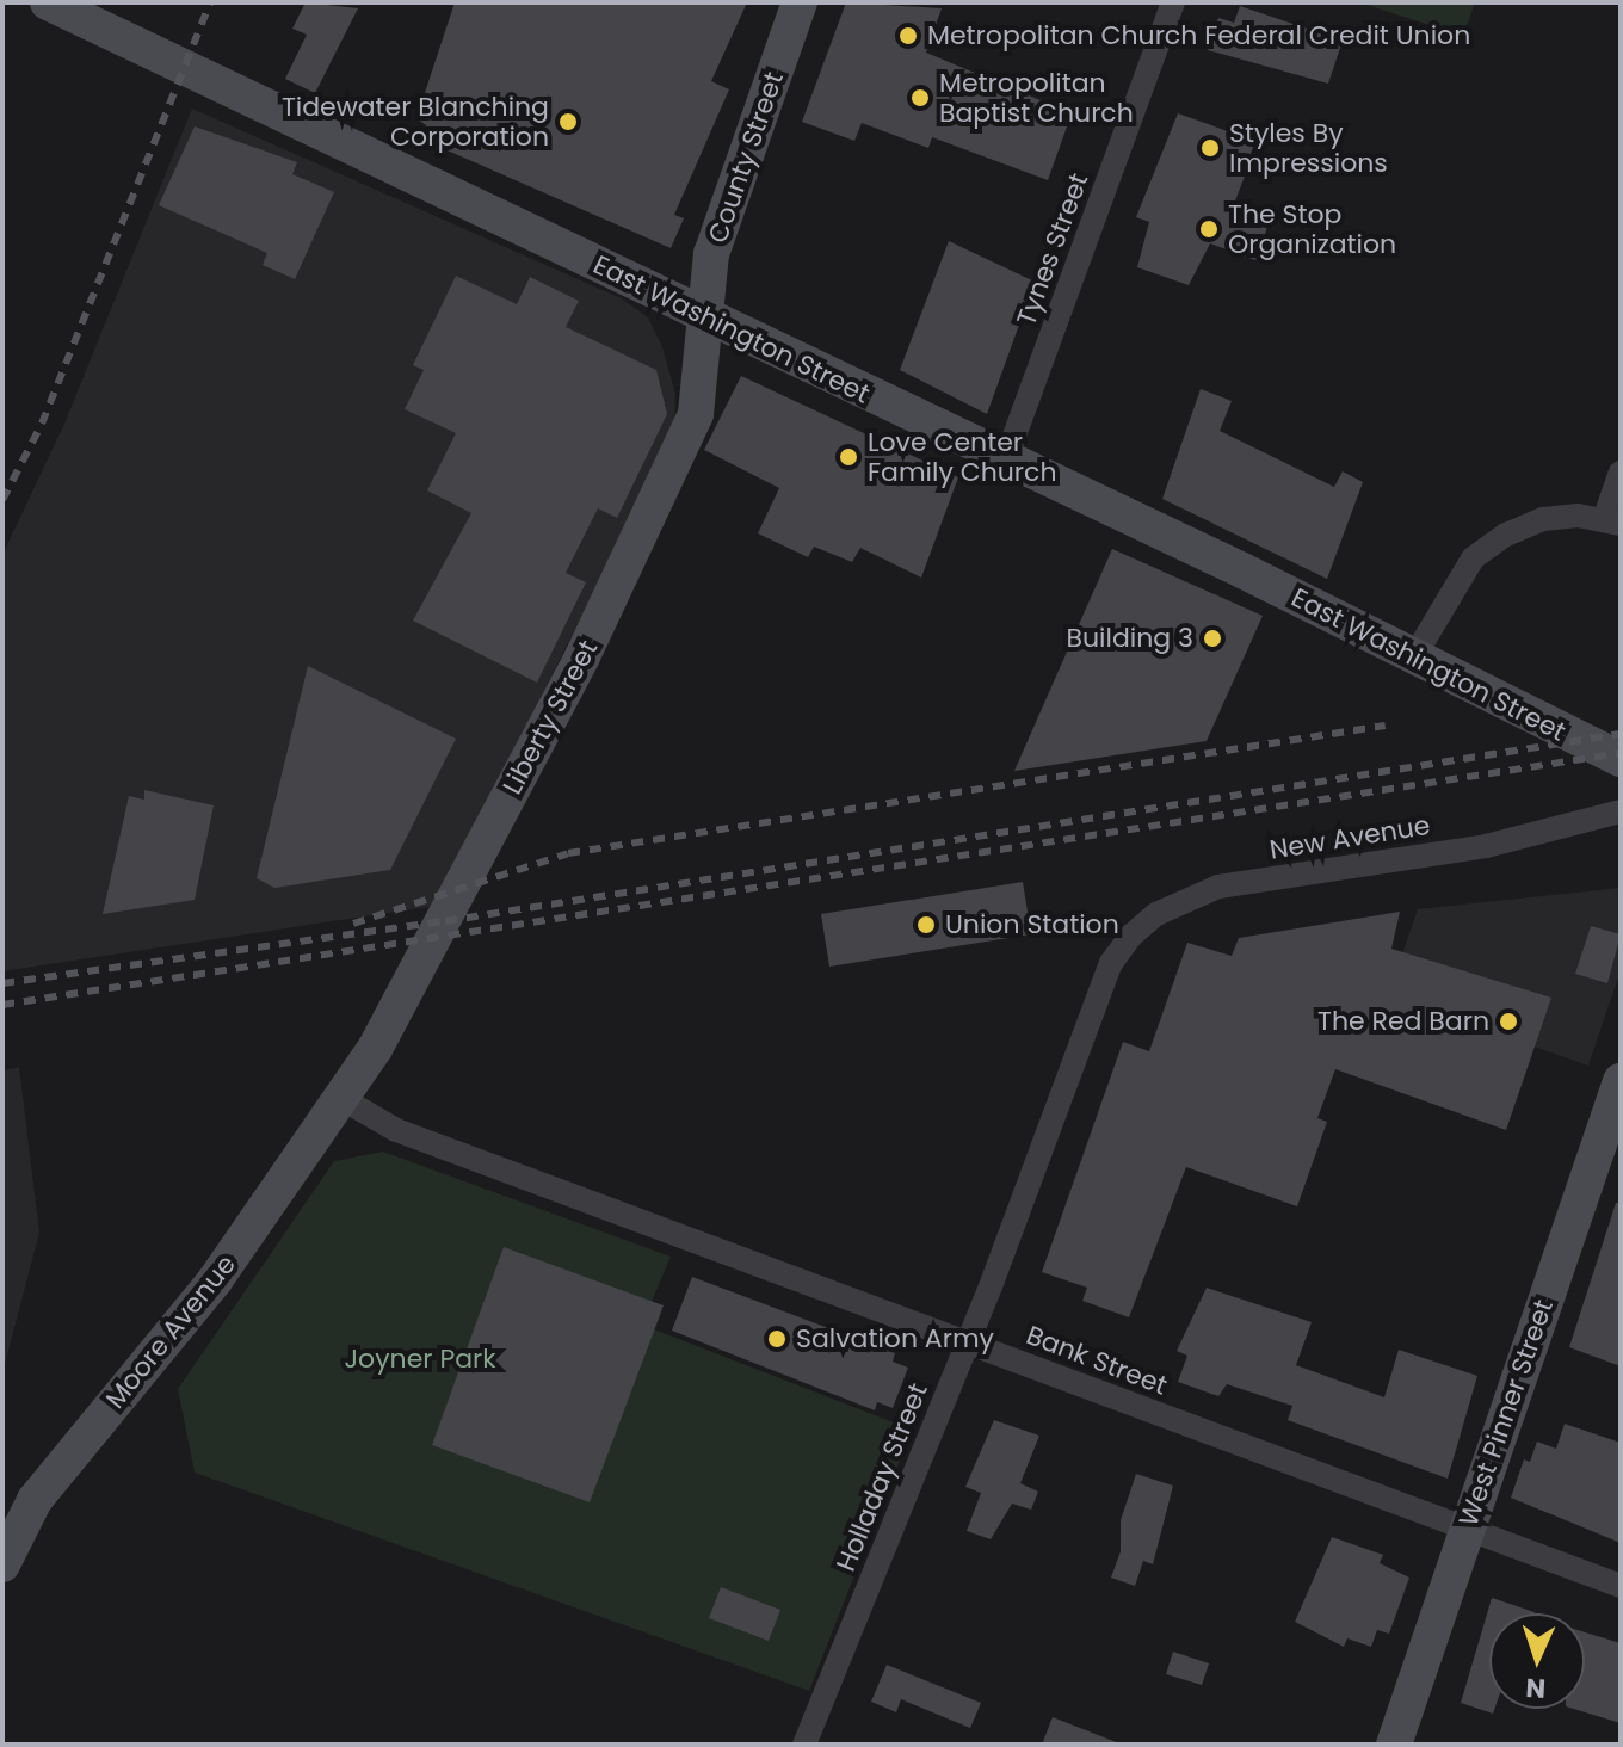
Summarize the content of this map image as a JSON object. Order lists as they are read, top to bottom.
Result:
{
  "streets": {
    "main road": [
      "County Street",
      "East Washington Street",
      "Liberty Street",
      "Moore Avenue",
      "West Pinner Street"
    ],
    "street": [
      "Tynes Street",
      "New Avenue",
      "Bank Street",
      "Holladay Street"
    ]
  },
  "crossings": [
    ["County Street", "East Washington Street"],
    ["County Street", "Liberty Street"],
    ["Tynes Street", "East Washington Street"],
    ["East Washington Street", "Liberty Street"],
    ["Liberty Street", "Moore Avenue"],
    ["Liberty Street", "Bank Street"],
    ["New Avenue", "Holladay Street"],
    ["Moore Avenue", "Bank Street"],
    ["Bank Street", "West Pinner Street"],
    ["Bank Street", "Holladay Street"]
  ],
  "parks": ["Joyner Park"],
  "places": [
    "Metropolitan Church Federal Credit Union",
    "Metropolitan Baptist Church",
    "Tidewater Blanching Corporation",
    "Styles By Impressions",
    "The Stop Organization",
    "Love Center Family Church",
    "Building 3",
    "Union Station",
    "The Red Barn",
    "Salvation Army"
  ],
  "north": "bottom"
}
